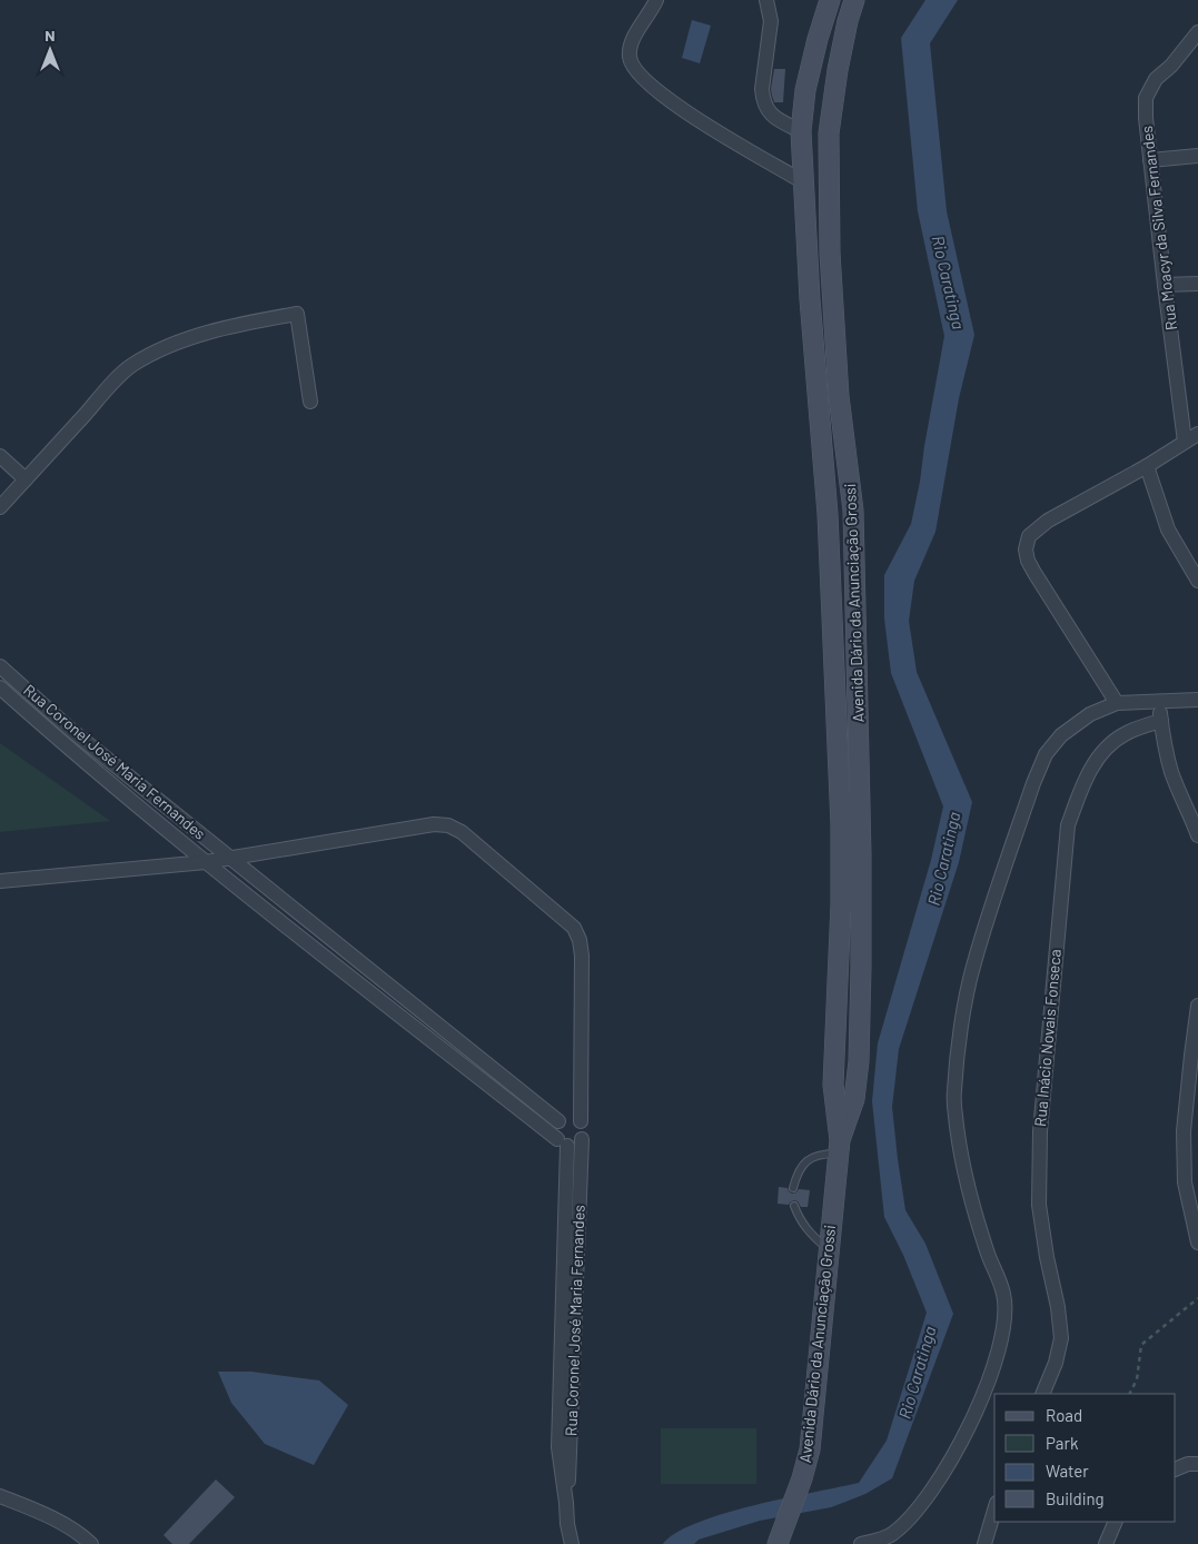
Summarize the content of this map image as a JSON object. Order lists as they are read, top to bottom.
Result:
{
  "streets": {
    "main road": ["Avenida Dário da Anunciação Grossi"],
    "street": ["Rua Moacyr da Silva Fernandes", "Rua Coronel José Maria Fernandes", "Rua Inácio Novais Fonseca"]
  },
  "water": ["Rio Caratinga"],
  "legend": [
    "Road",
    "Park",
    "Water",
    "Building"
  ],
  "north": "top"
}
